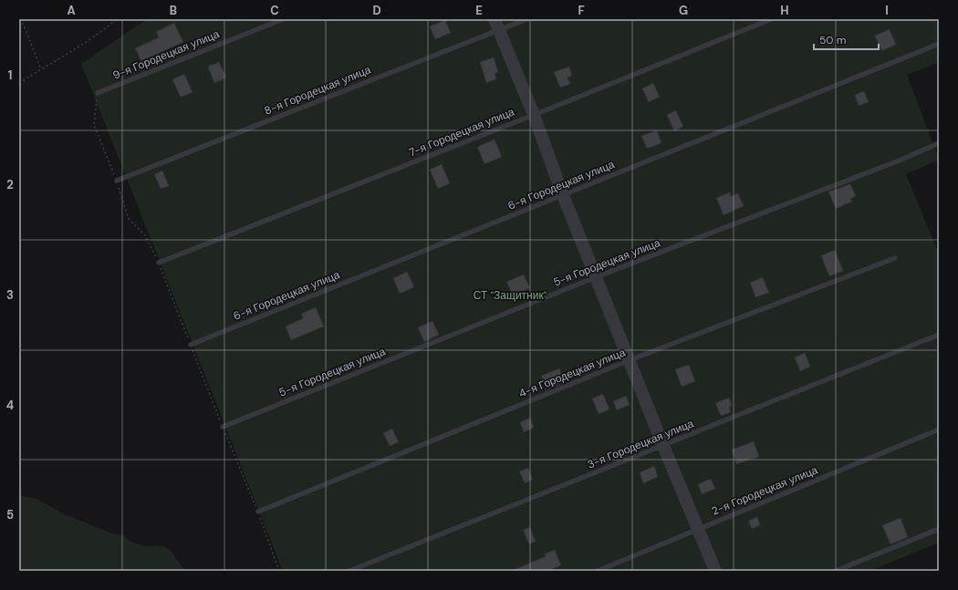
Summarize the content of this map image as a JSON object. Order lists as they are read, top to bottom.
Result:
{
  "streets": {
    "lane": [
      "9-я Городецкая улица",
      "8-я Городецкая улица",
      "7-я Городецкая улица",
      "6-я Городецкая улица",
      "5-я Городецкая улица",
      "4-я Городецкая улица",
      "3-я Городецкая улица",
      "2-я Городецкая улица"
    ]
  },
  "parks": ["СТ \"Защитник\""],
  "scale_bar": "50 m",
  "grid": {
    "columns": [
      "A",
      "B",
      "C",
      "D",
      "E",
      "F",
      "G",
      "H",
      "I"
    ],
    "rows": [
      "1",
      "2",
      "3",
      "4",
      "5"
    ]
  }
}
